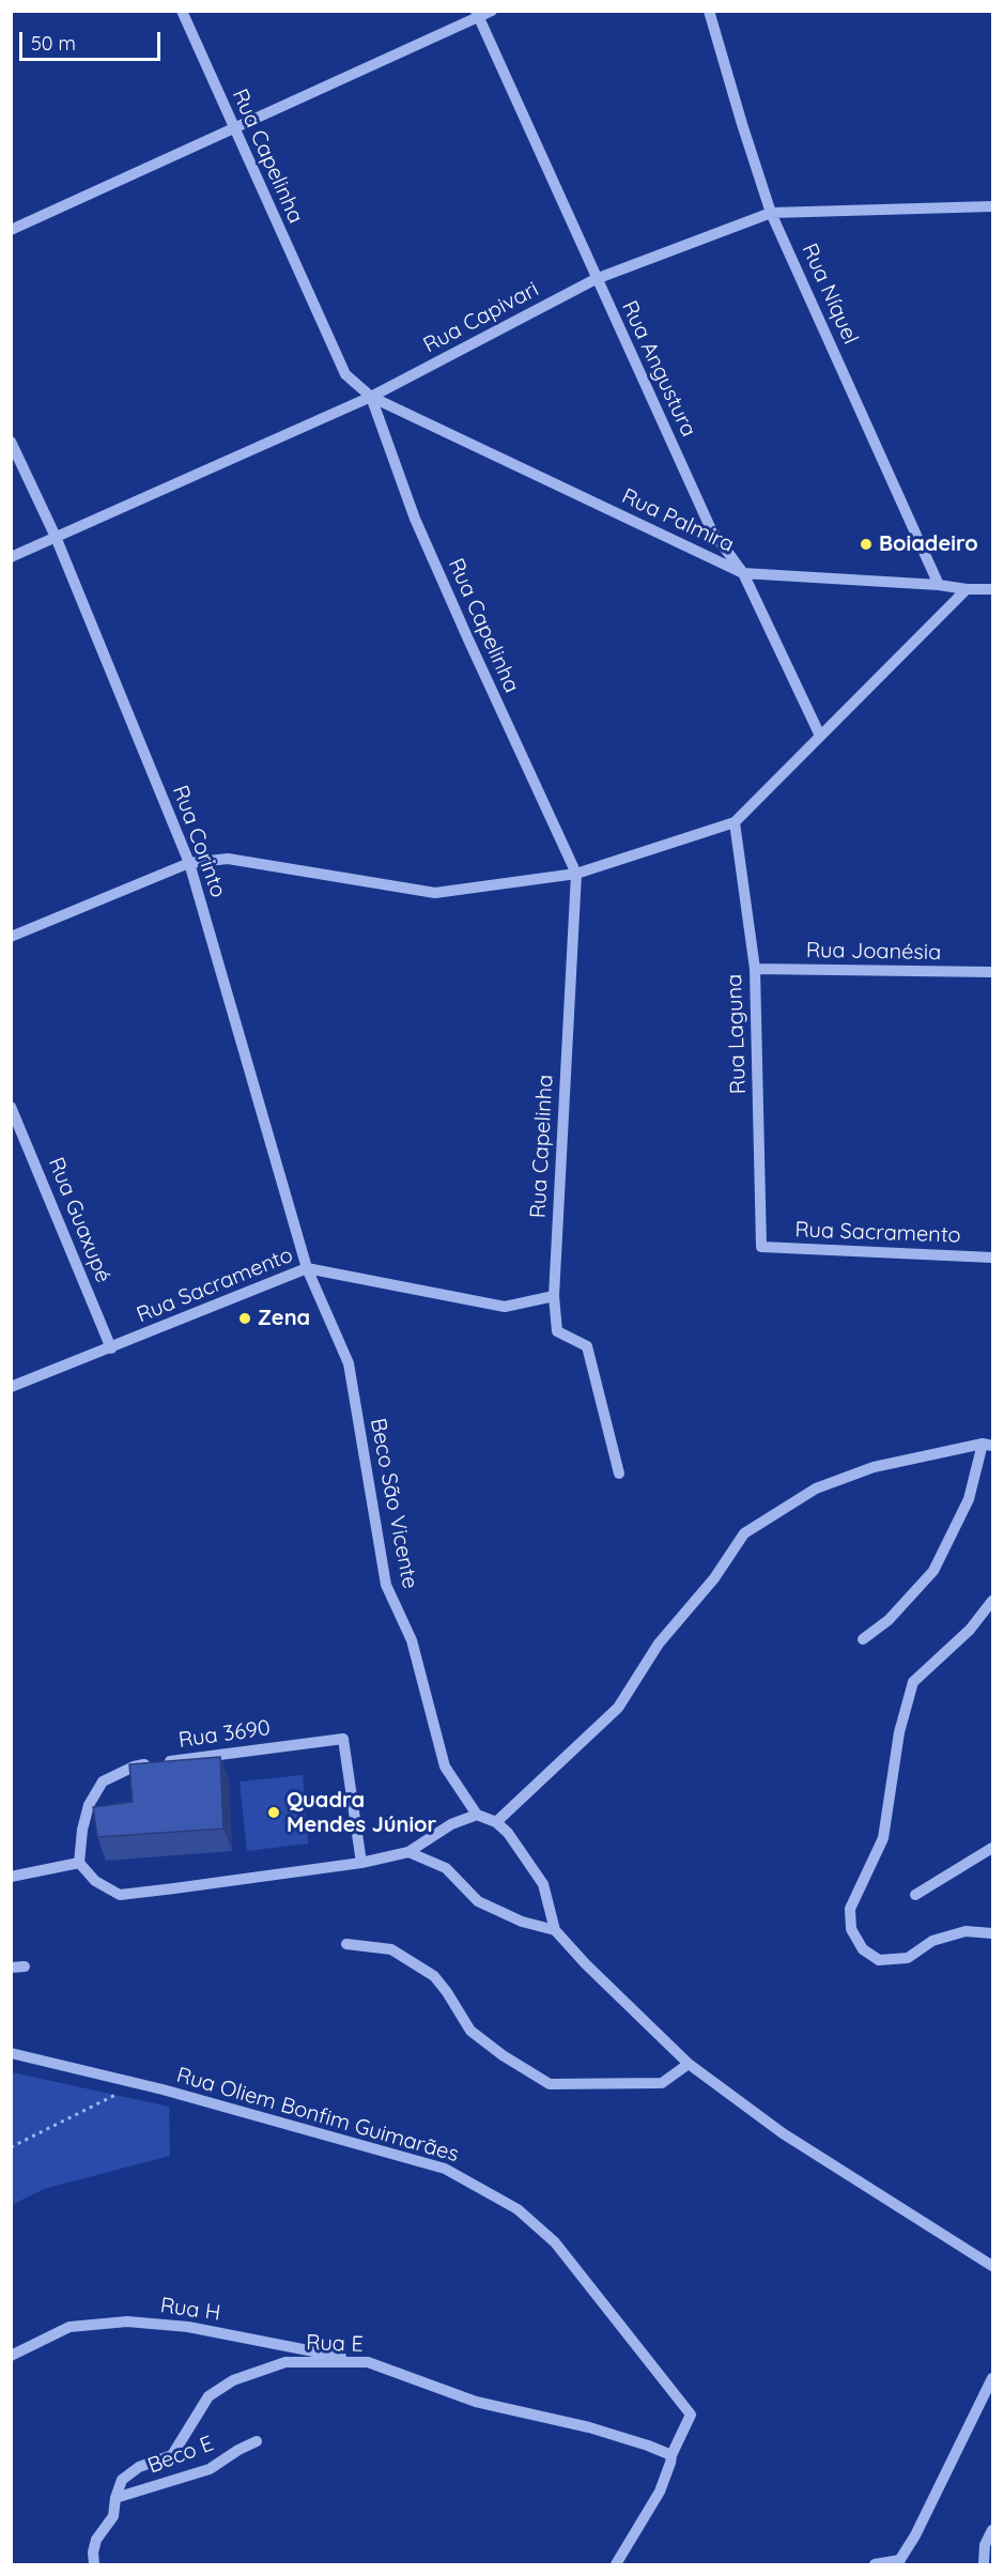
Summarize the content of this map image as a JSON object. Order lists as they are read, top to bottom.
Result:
{
  "streets": {
    "street": [
      "Rua Capelinha",
      "Rua Níquel",
      "Rua Capivari",
      "Rua Angustura",
      "Rua Palmira",
      "Rua Corinto",
      "Rua Joanésia",
      "Rua Laguna",
      "Rua Guaxupé",
      "Rua Sacramento",
      "Beco São Vicente",
      "Rua 3690",
      "Rua Oliem Bonfim Guimarães",
      "Rua H",
      "Rua E",
      "Beco E"
    ]
  },
  "crossings": [
    ["Rua Capelinha", "Rua Capivari"],
    ["Rua Capelinha", "Rua Palmira"],
    ["Rua Capelinha", "Rua Sacramento"],
    ["Rua Níquel", "Rua Capivari"],
    ["Rua Níquel", "Rua Palmira"],
    ["Rua Capivari", "Rua Angustura"],
    ["Rua Capivari", "Rua Palmira"],
    ["Rua Capivari", "Rua Corinto"],
    ["Rua Angustura", "Rua Palmira"],
    ["Rua Corinto", "Rua Sacramento"],
    ["Rua Corinto", "Beco São Vicente"],
    ["Rua Joanésia", "Rua Laguna"],
    ["Rua Laguna", "Rua Sacramento"],
    ["Rua Guaxupé", "Rua Sacramento"],
    ["Rua Sacramento", "Beco São Vicente"],
    ["Rua Oliem Bonfim Guimarães", "Rua E"],
    ["Rua H", "Rua E"],
    ["Rua E", "Beco E"]
  ],
  "places": ["Boiadeiro", "Zena", "Quadra Mendes Júnior"],
  "scale_bar": "50 m"
}
